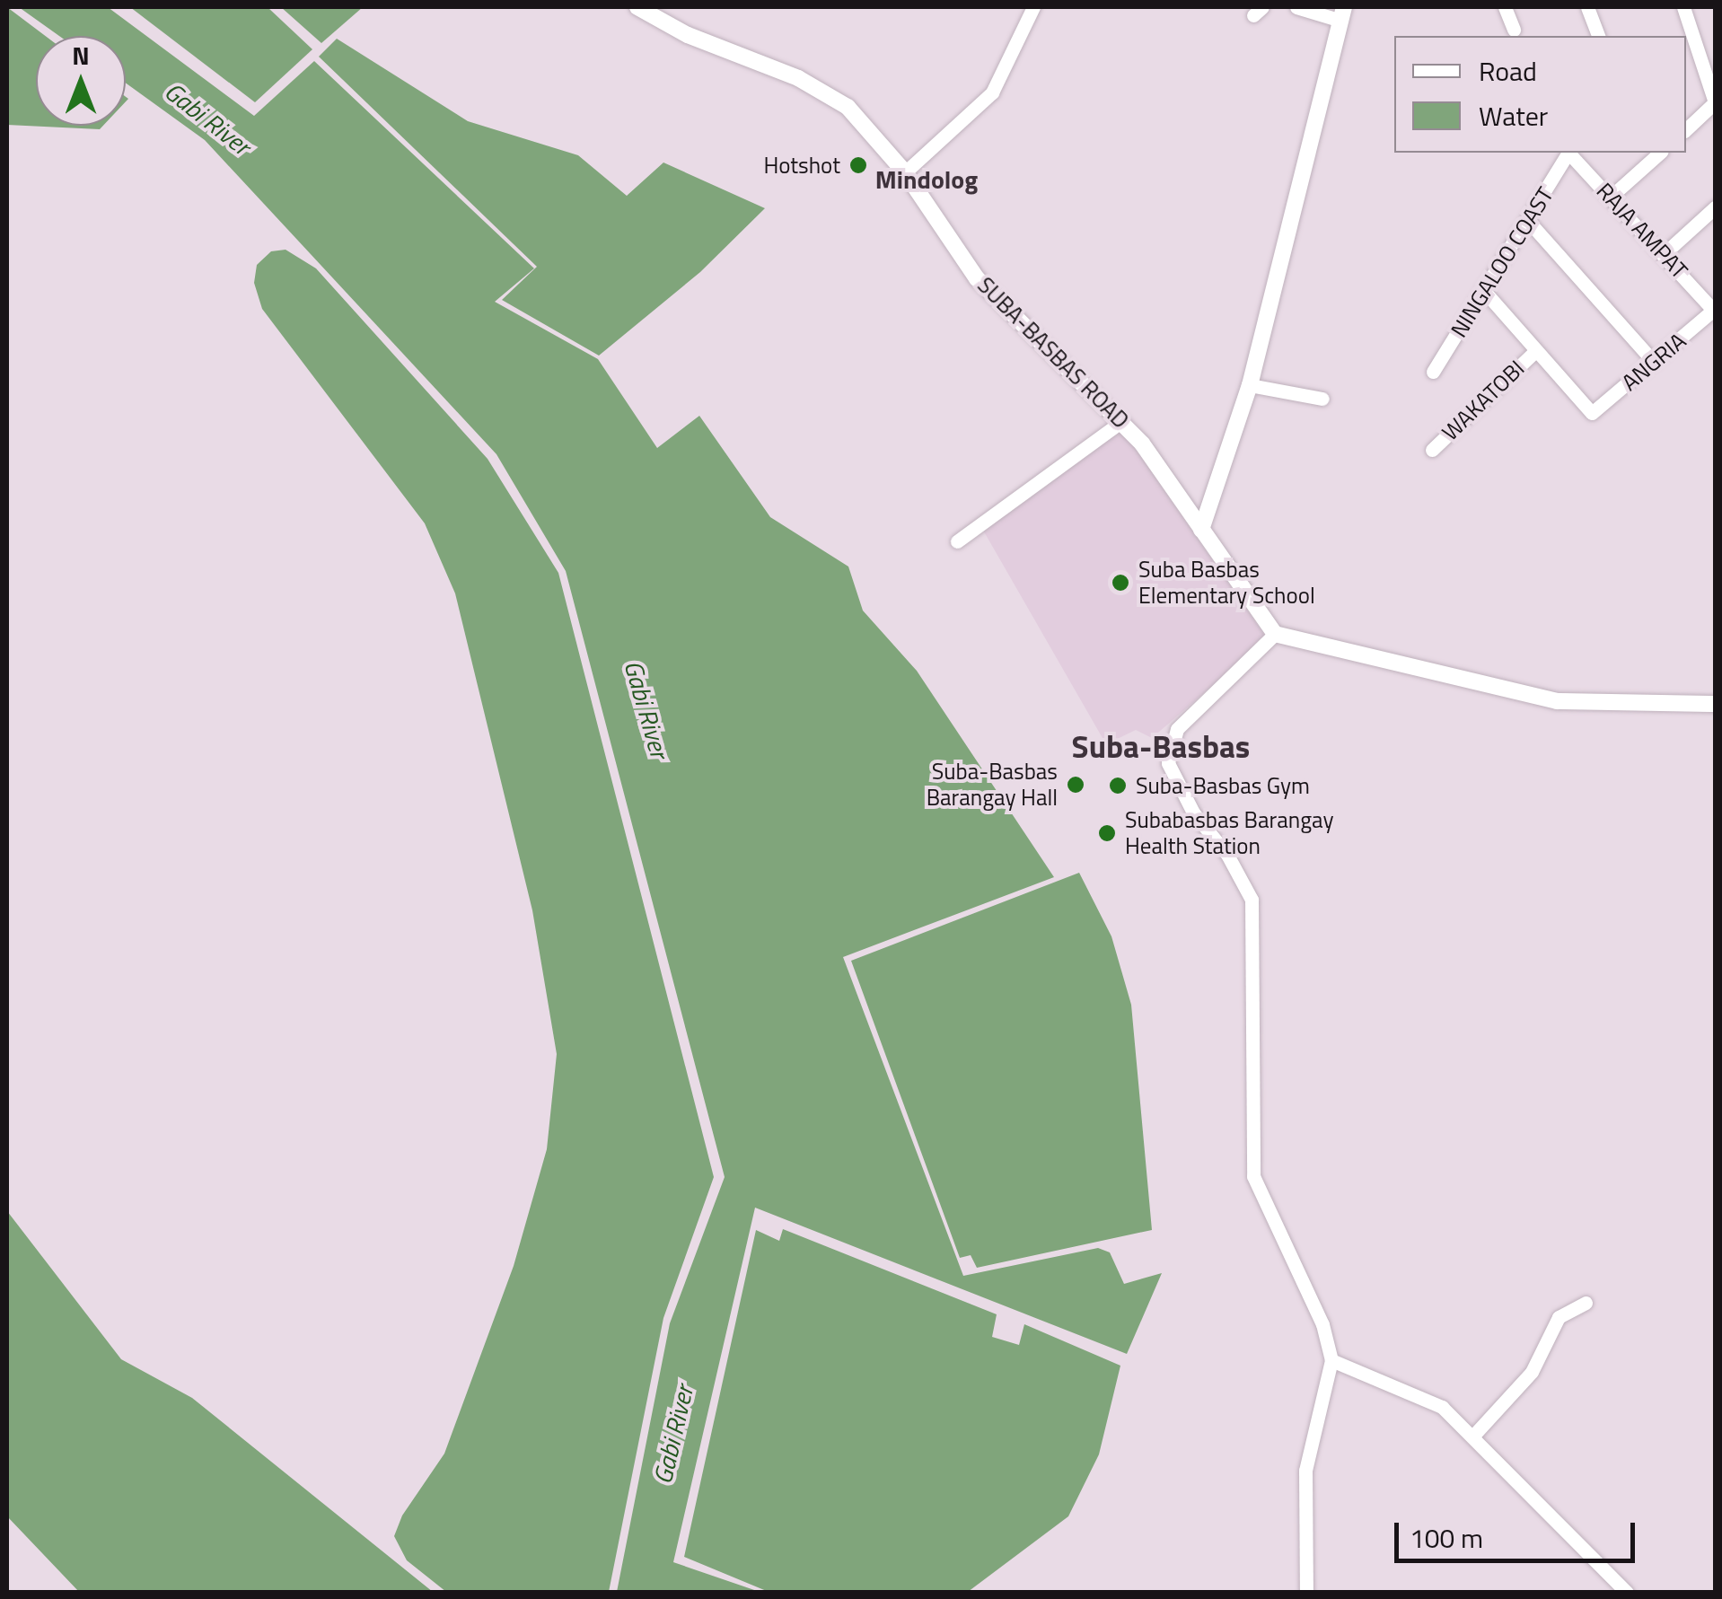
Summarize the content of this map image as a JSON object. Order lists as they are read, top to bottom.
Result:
{
  "streets": {
    "street": [
      "RAJA AMPAT",
      "NINGALOO COAST",
      "SUBA-BASBAS ROAD",
      "ANGRIA",
      "WAKATOBI"
    ]
  },
  "crossings": [
    ["RAJA AMPAT", "ANGRIA"],
    ["ANGRIA", "WAKATOBI"]
  ],
  "districts": ["Mindolog", "Suba-Basbas"],
  "water": ["Gabi River"],
  "places": [
    "Hotshot",
    "Suba Basbas Elementary School",
    "Suba-Basbas Barangay Hall",
    "Suba-Basbas Gym",
    "Subabasbas Barangay Health Station"
  ],
  "legend": ["Road", "Water"],
  "scale_bar": "100 m",
  "north": "top"
}
